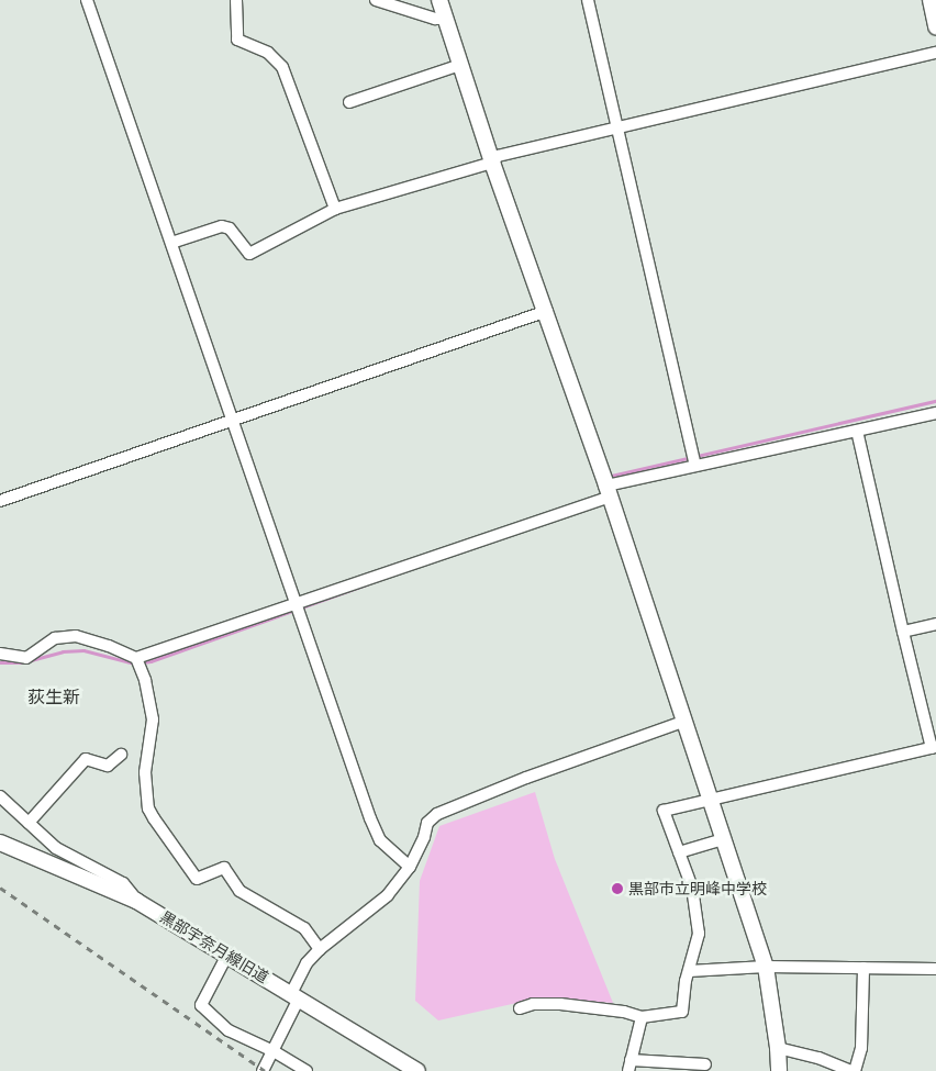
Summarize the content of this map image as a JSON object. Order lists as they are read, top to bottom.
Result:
{
  "streets": {
    "street": ["黒部宇奈月線旧道"]
  },
  "districts": ["荻生新"],
  "places": ["黒部市立明峰中学校"]
}
